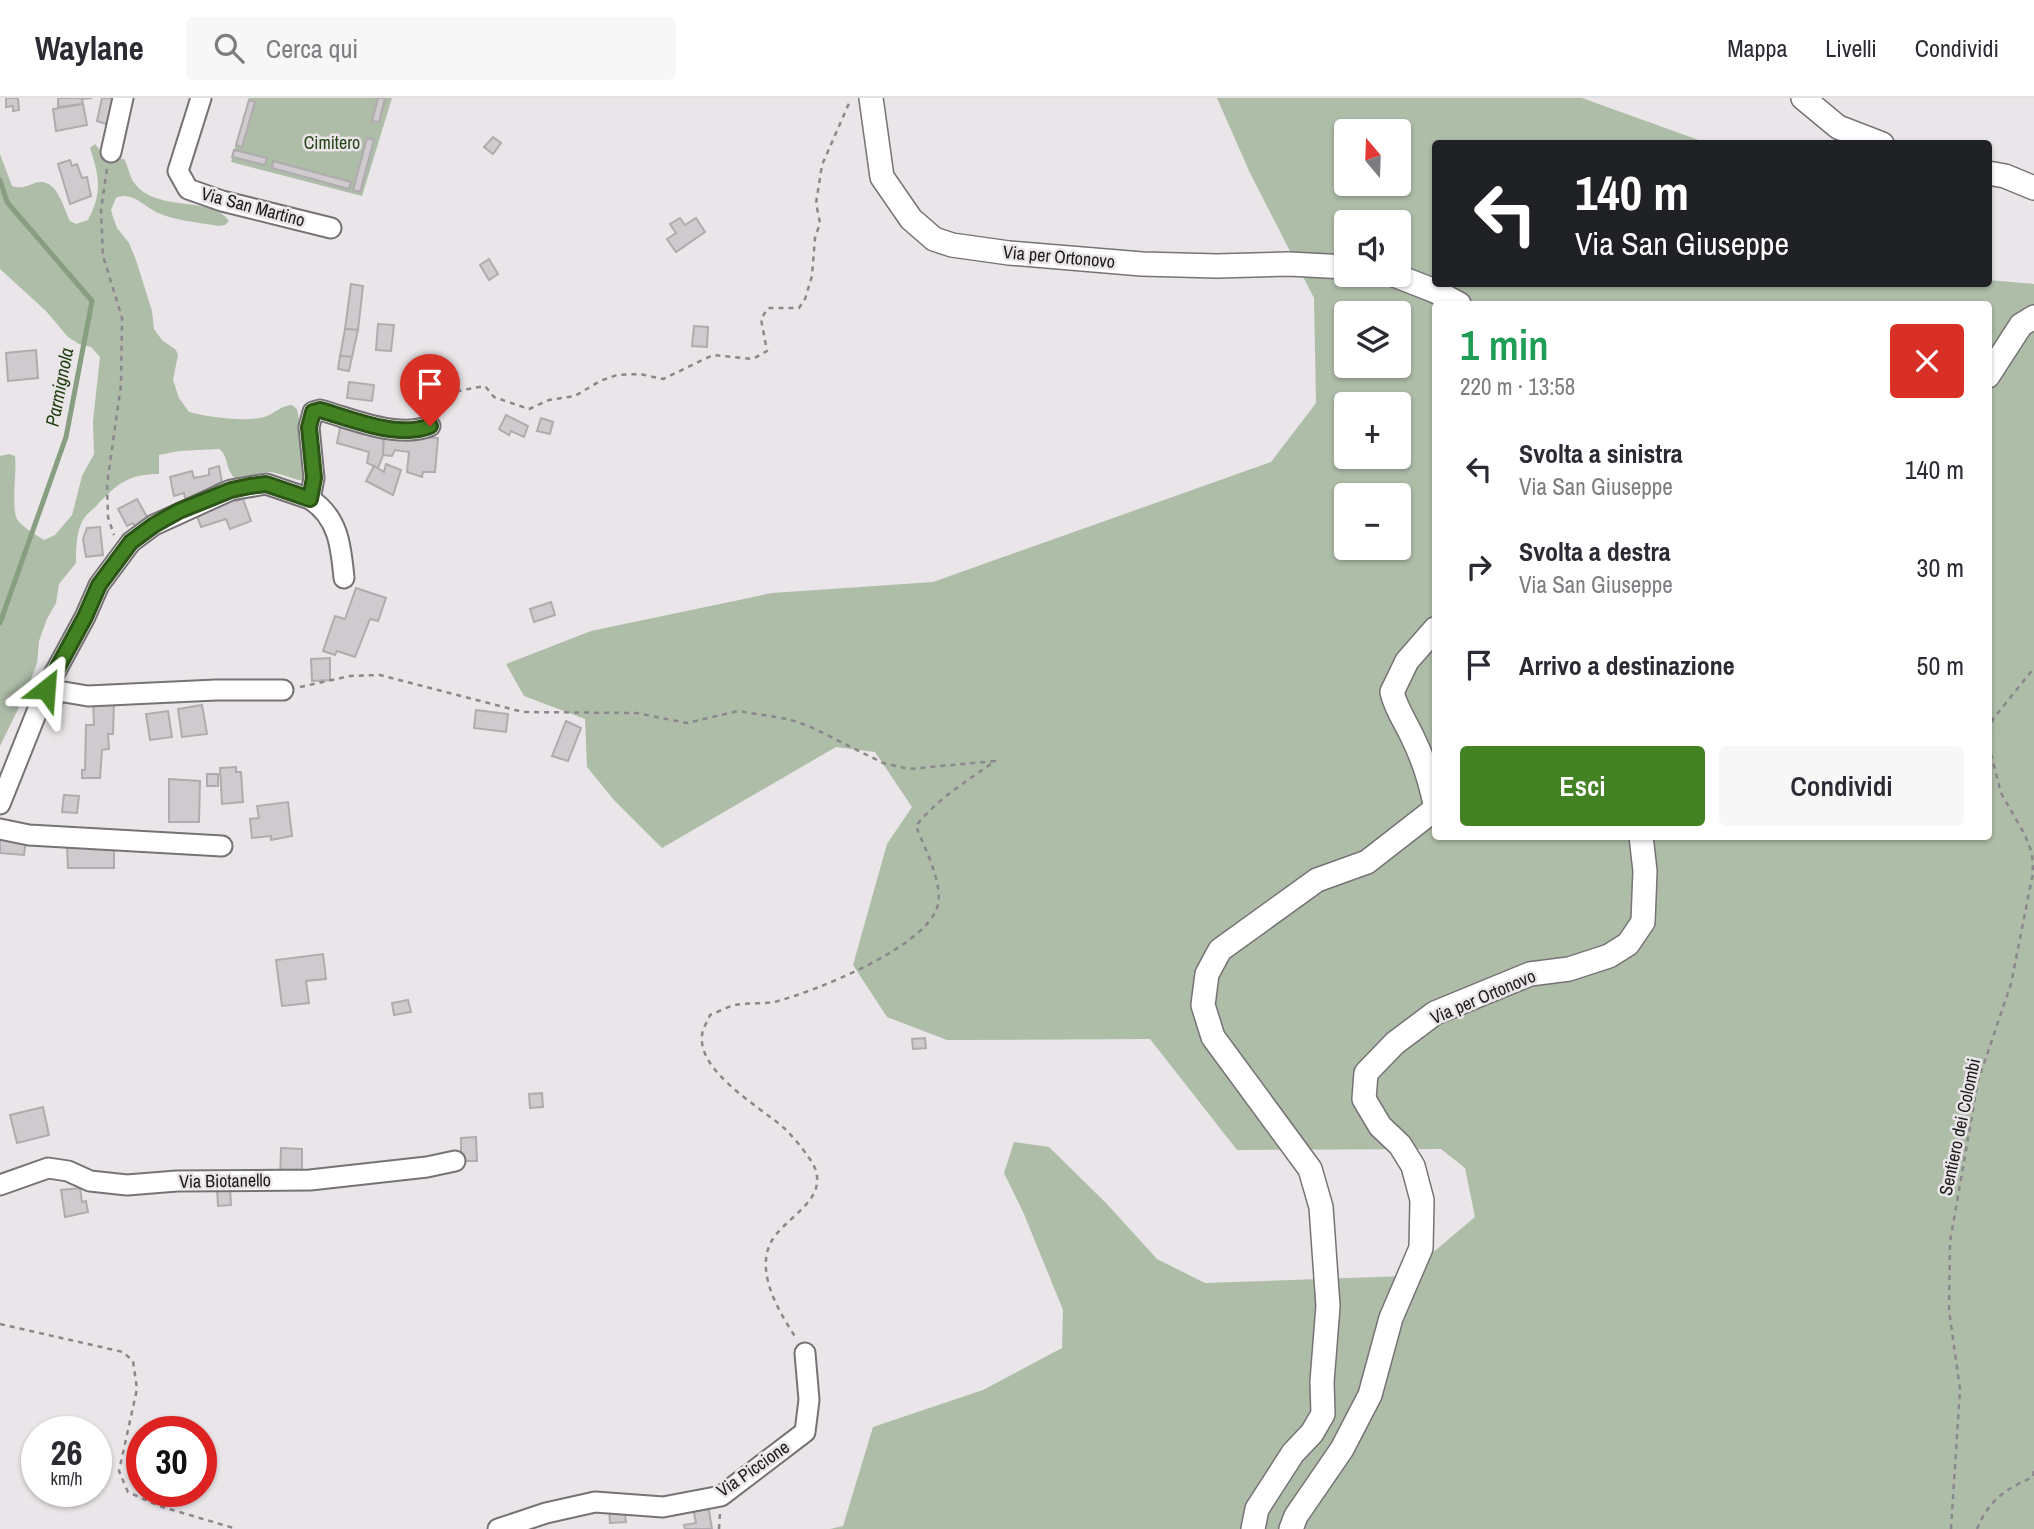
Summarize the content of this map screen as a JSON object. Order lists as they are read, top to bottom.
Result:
{
  "streets": {
    "street": [
      "Via San Martino",
      "Via per Ortonovo",
      "Via Biotanello",
      "Via Piccione"
    ],
    "path": ["Sentiero dei Colombi"]
  },
  "water": ["Parmignola"],
  "parks": ["Cimitero"],
  "north": "top",
  "page": {
    "header": "Waylane",
    "search": "Cerca qui",
    "nav": ["Mappa", "Livelli", "Condividi"],
    "map_buttons": ["+", "−"],
    "turn": ["140 m", "Via San Giuseppe"],
    "heading": ["1 min", "220 m · 13:58"],
    "list": [
      {
        "name": "Svolta a sinistra",
        "note": "Via San Giuseppe",
        "value": "140 m"
      },
      {
        "name": "Svolta a destra",
        "note": "Via San Giuseppe",
        "value": "30 m"
      },
      {
        "name": "Arrivo a destinazione",
        "value": "50 m"
      }
    ],
    "buttons": ["Esci", "Condividi"],
    "speed": "26 km/h",
    "limit": "30"
  }
}
